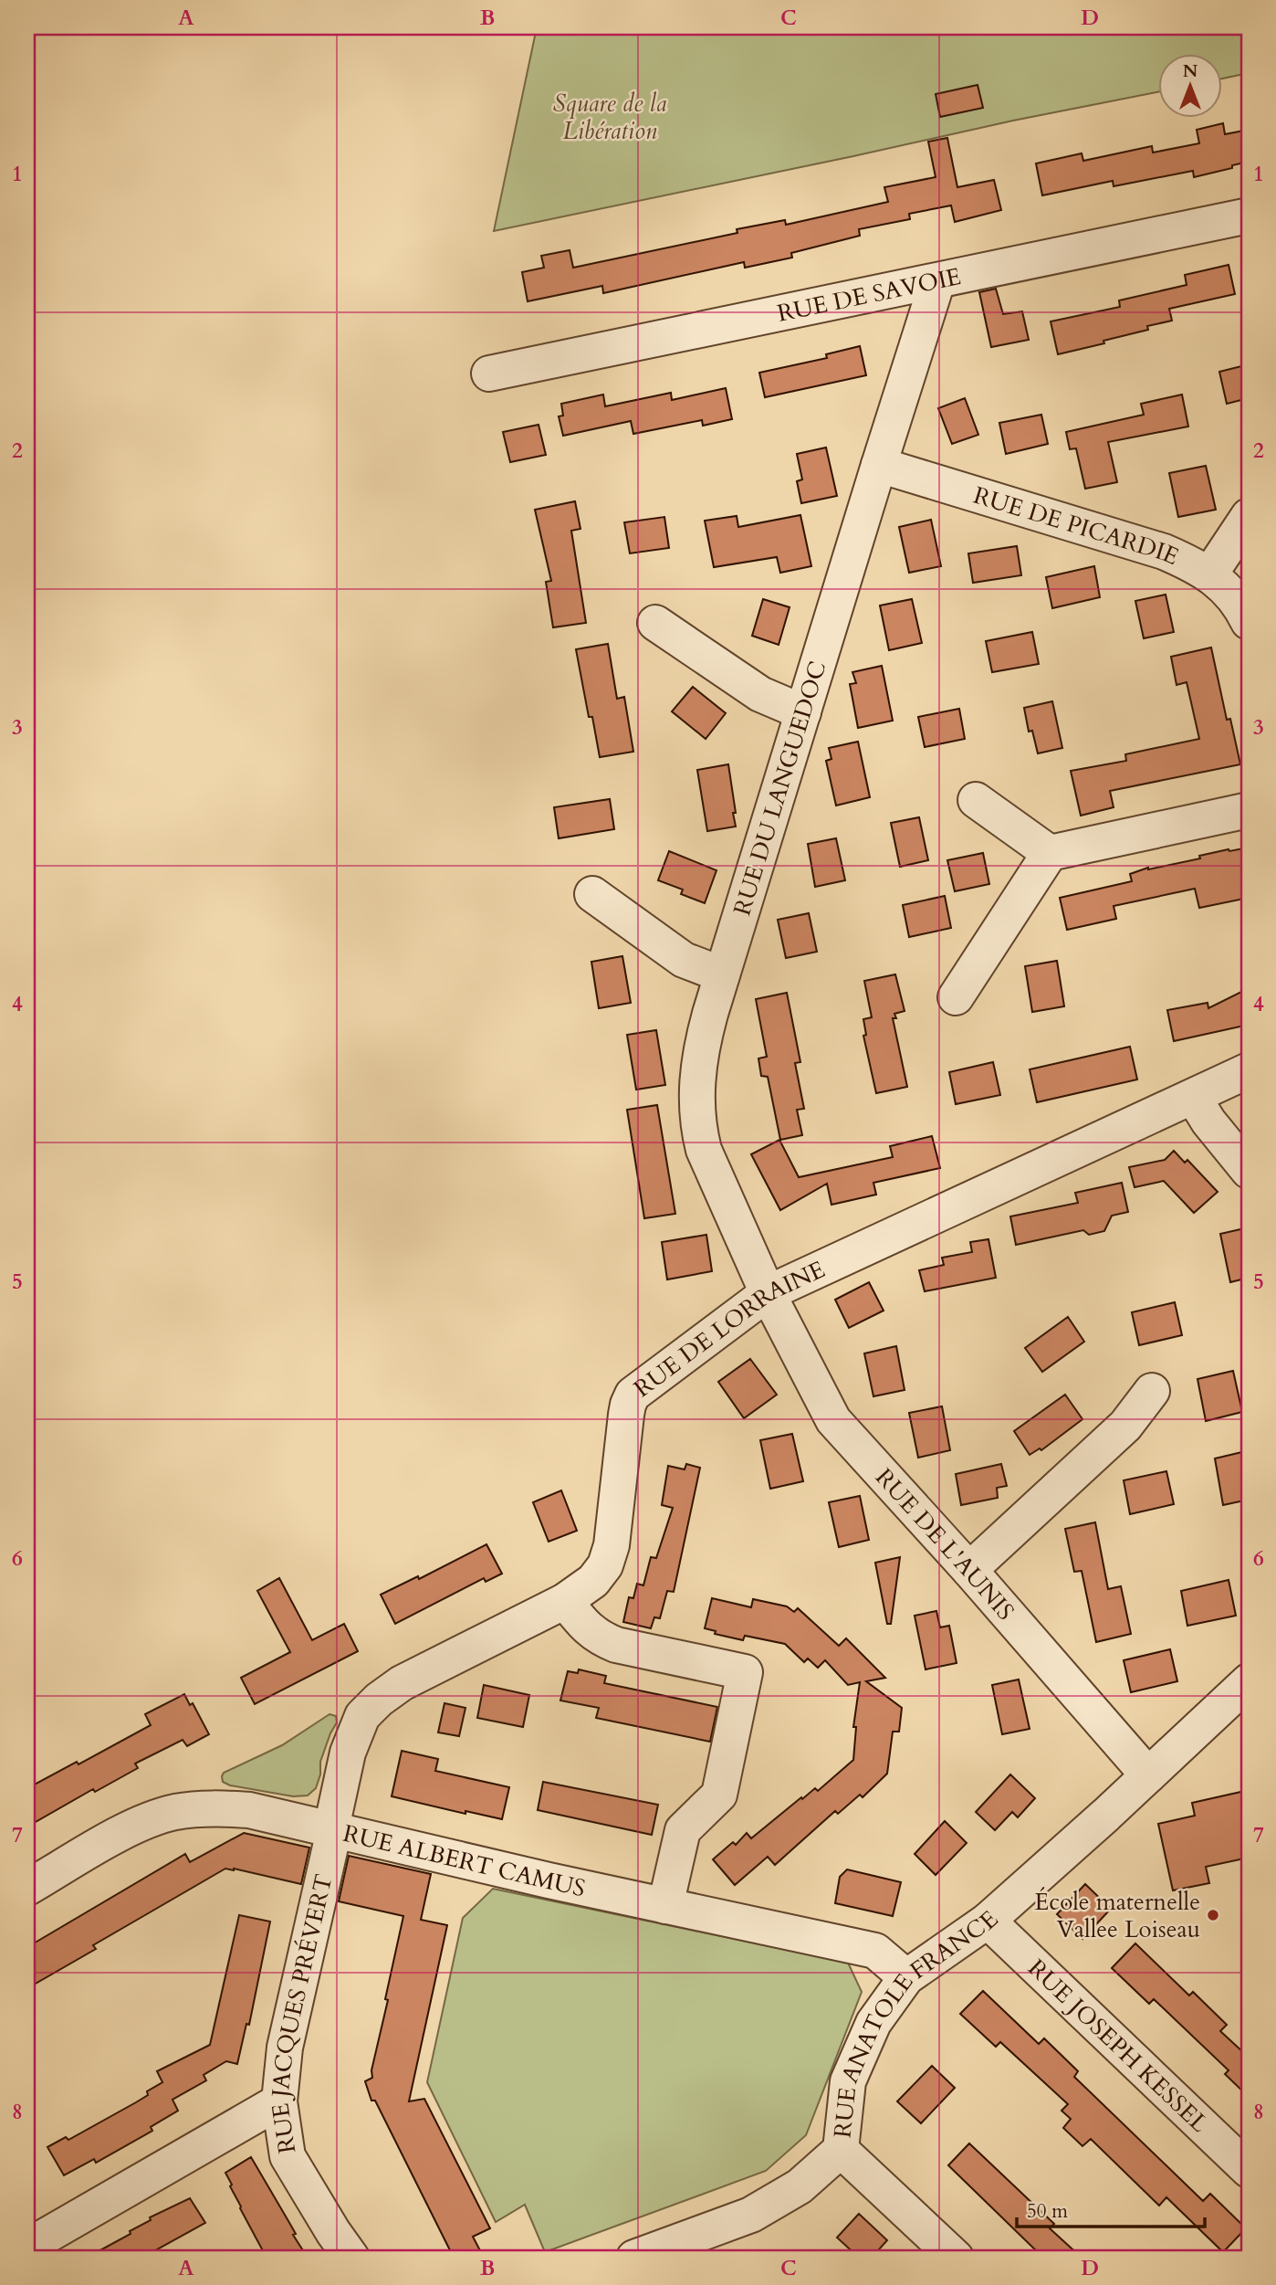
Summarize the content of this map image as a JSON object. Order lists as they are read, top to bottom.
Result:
{
  "streets": {
    "street": [
      "RUE DE SAVOIE",
      "RUE DE PICARDIE",
      "RUE DU LANGUEDOC",
      "RUE DE LORRAINE",
      "RUE DE L'AUNIS",
      "RUE ALBERT CAMUS",
      "RUE JACQUES PRÉVERT",
      "RUE ANATOLE FRANCE",
      "RUE JOSEPH KESSEL"
    ]
  },
  "crossings": [
    ["RUE DE SAVOIE", "RUE DU LANGUEDOC"],
    ["RUE DE PICARDIE", "RUE DU LANGUEDOC"],
    ["RUE DU LANGUEDOC", "RUE DE LORRAINE"],
    ["RUE DU LANGUEDOC", "RUE DE L'AUNIS"],
    ["RUE DE LORRAINE", "RUE DE L'AUNIS"],
    ["RUE DE LORRAINE", "RUE ALBERT CAMUS"],
    ["RUE DE LORRAINE", "RUE JACQUES PRÉVERT"],
    ["RUE DE L'AUNIS", "RUE ANATOLE FRANCE"],
    ["RUE ALBERT CAMUS", "RUE JACQUES PRÉVERT"],
    ["RUE ALBERT CAMUS", "RUE ANATOLE FRANCE"],
    ["RUE ANATOLE FRANCE", "RUE JOSEPH KESSEL"]
  ],
  "parks": ["Square de la Libération"],
  "places": ["École maternelle Vallee Loiseau"],
  "scale_bar": "50 m",
  "north": "top",
  "grid": {
    "columns": [
      "A",
      "B",
      "C",
      "D"
    ],
    "rows": [
      "1",
      "2",
      "3",
      "4",
      "5",
      "6",
      "7",
      "8"
    ]
  }
}
